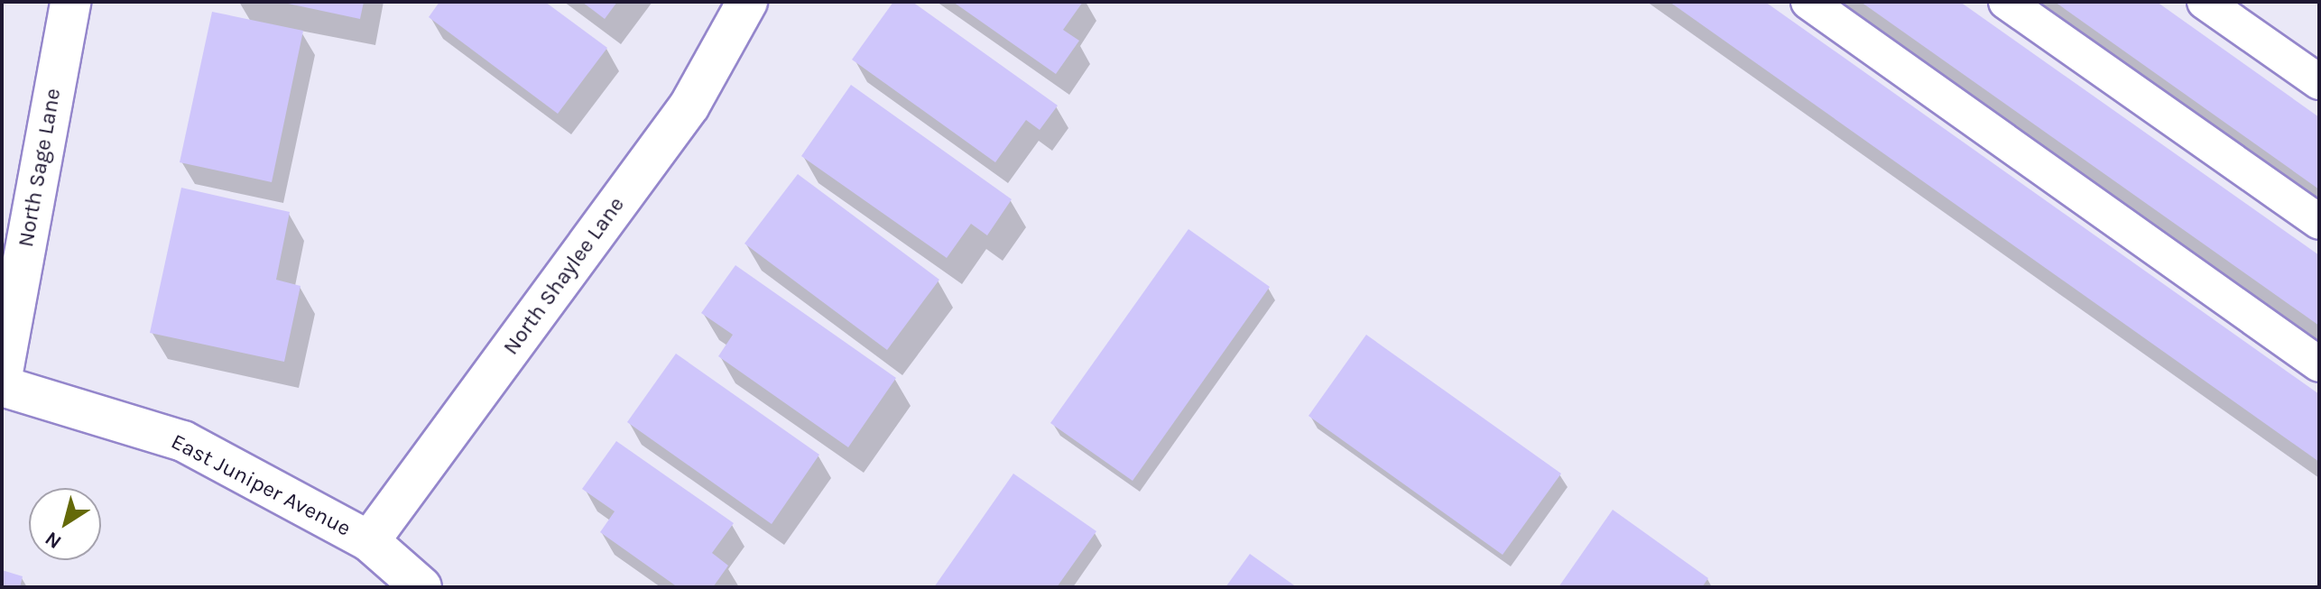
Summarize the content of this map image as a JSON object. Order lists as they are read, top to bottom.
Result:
{
  "streets": {
    "street": ["North Sage Lane", "North Shaylee Lane", "East Juniper Avenue"]
  },
  "crossings": [
    ["North Shaylee Lane", "East Juniper Avenue"]
  ],
  "north": "bottom left"
}
